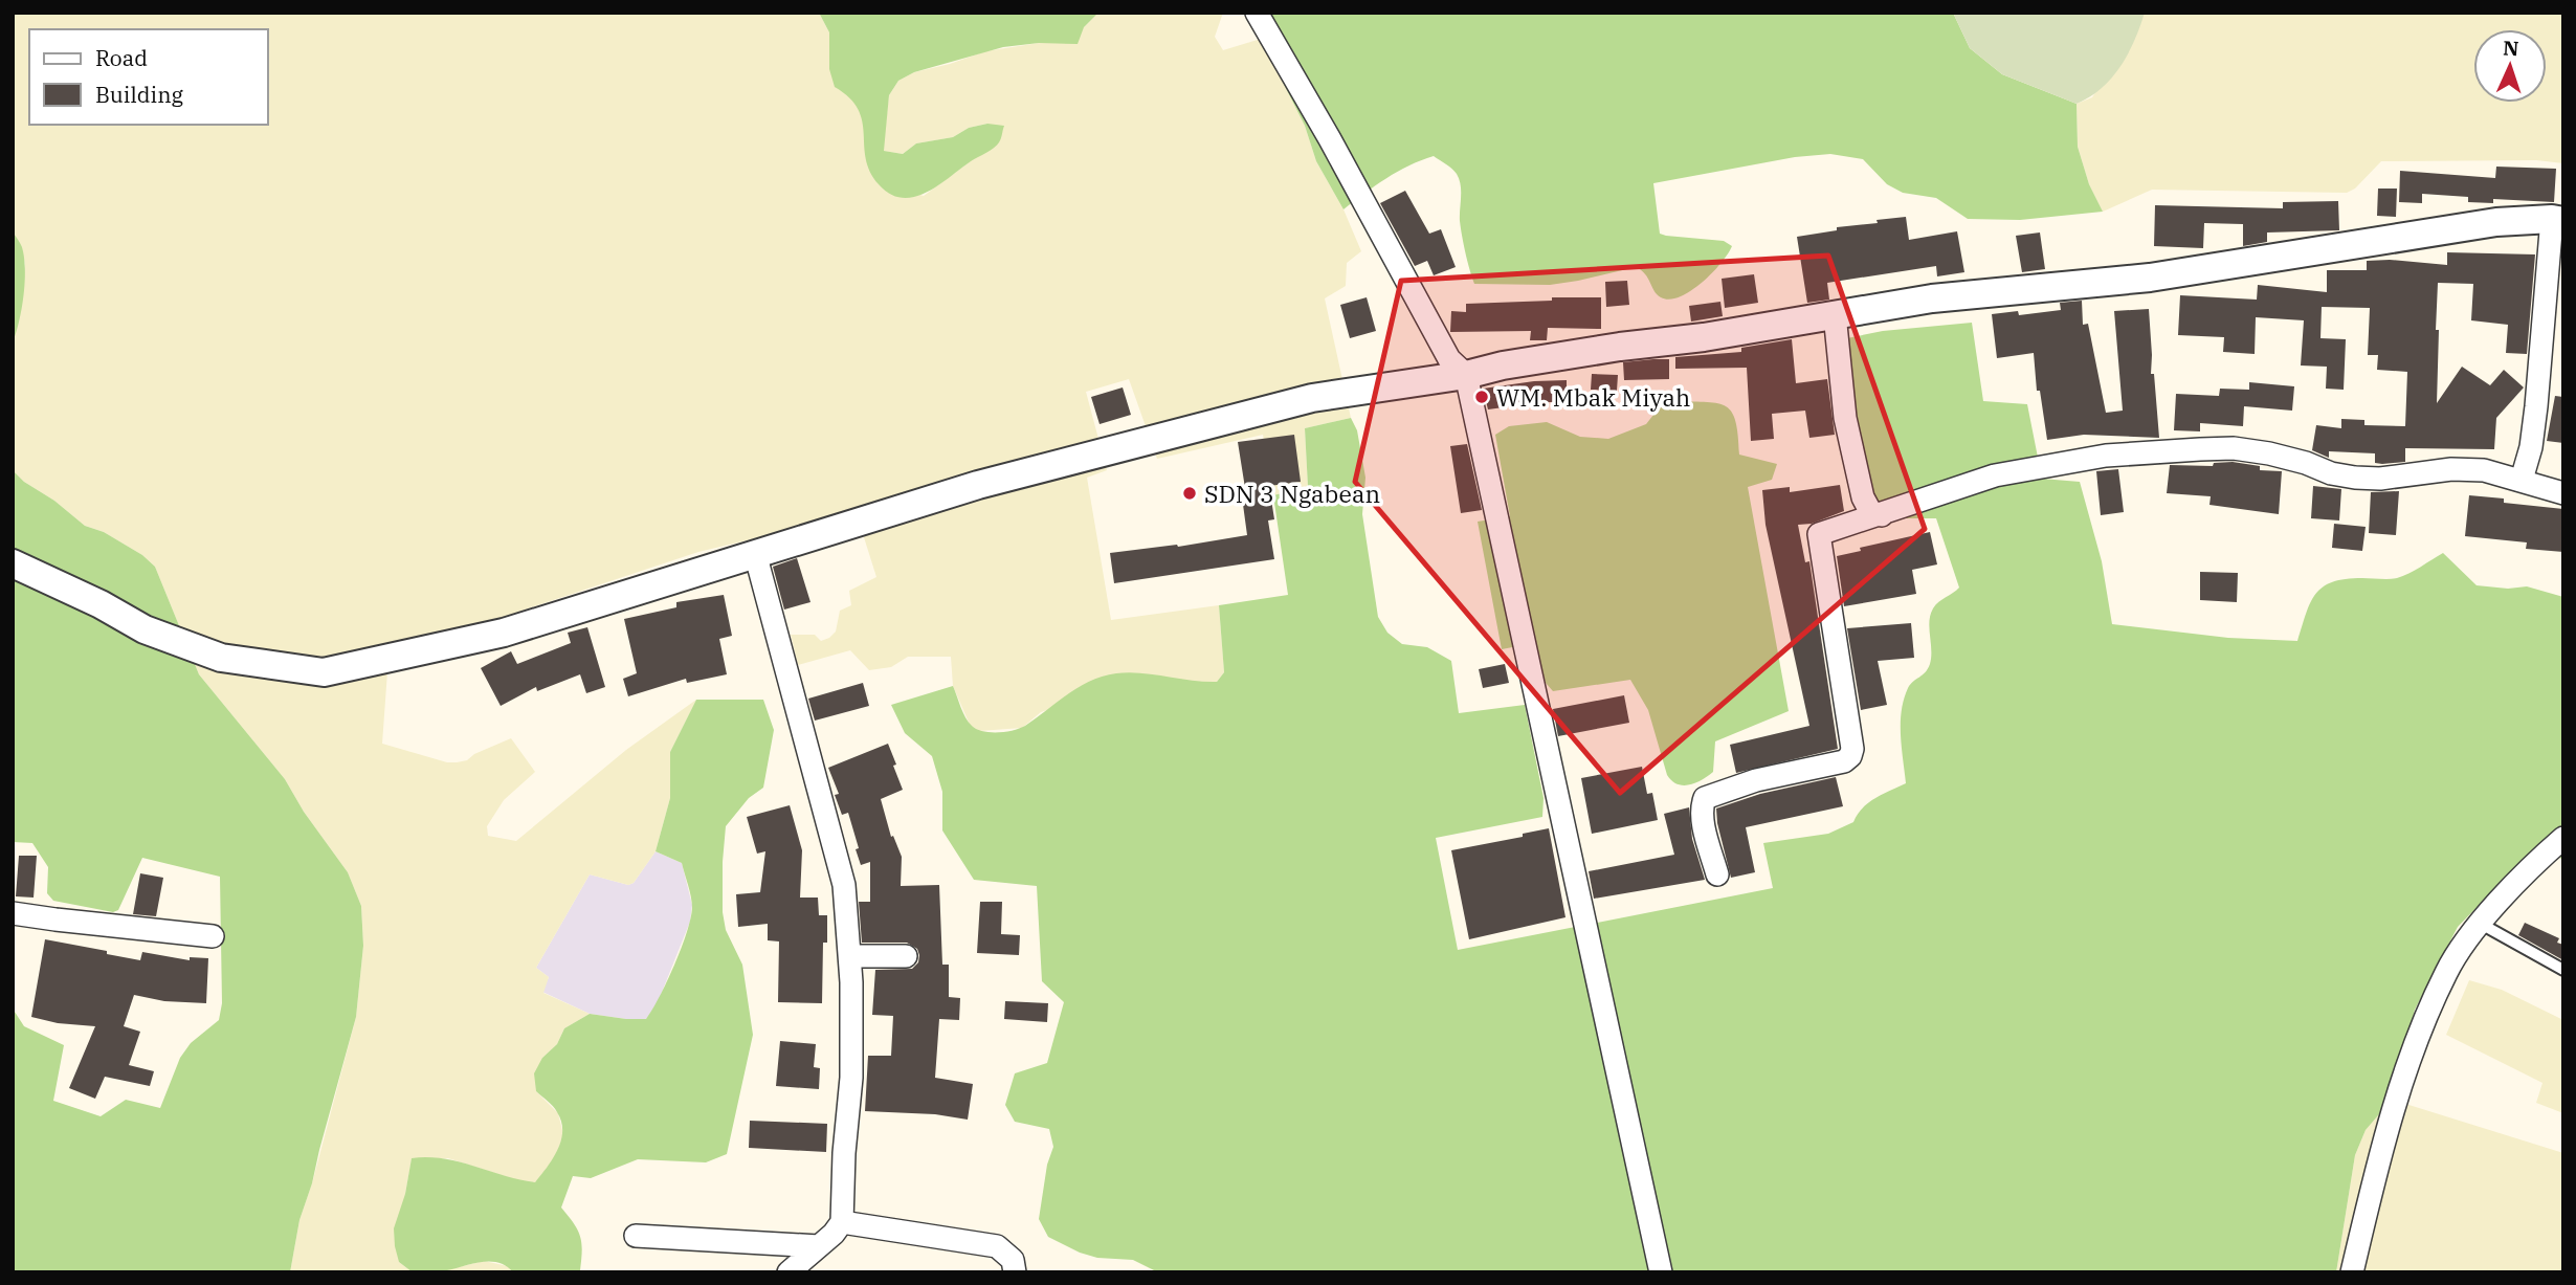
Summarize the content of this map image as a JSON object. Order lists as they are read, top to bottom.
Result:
{
  "places": ["WM. Mbak Miyah", "SDN 3 Ngabean"],
  "legend": ["Road", "Building"],
  "north": "top"
}
